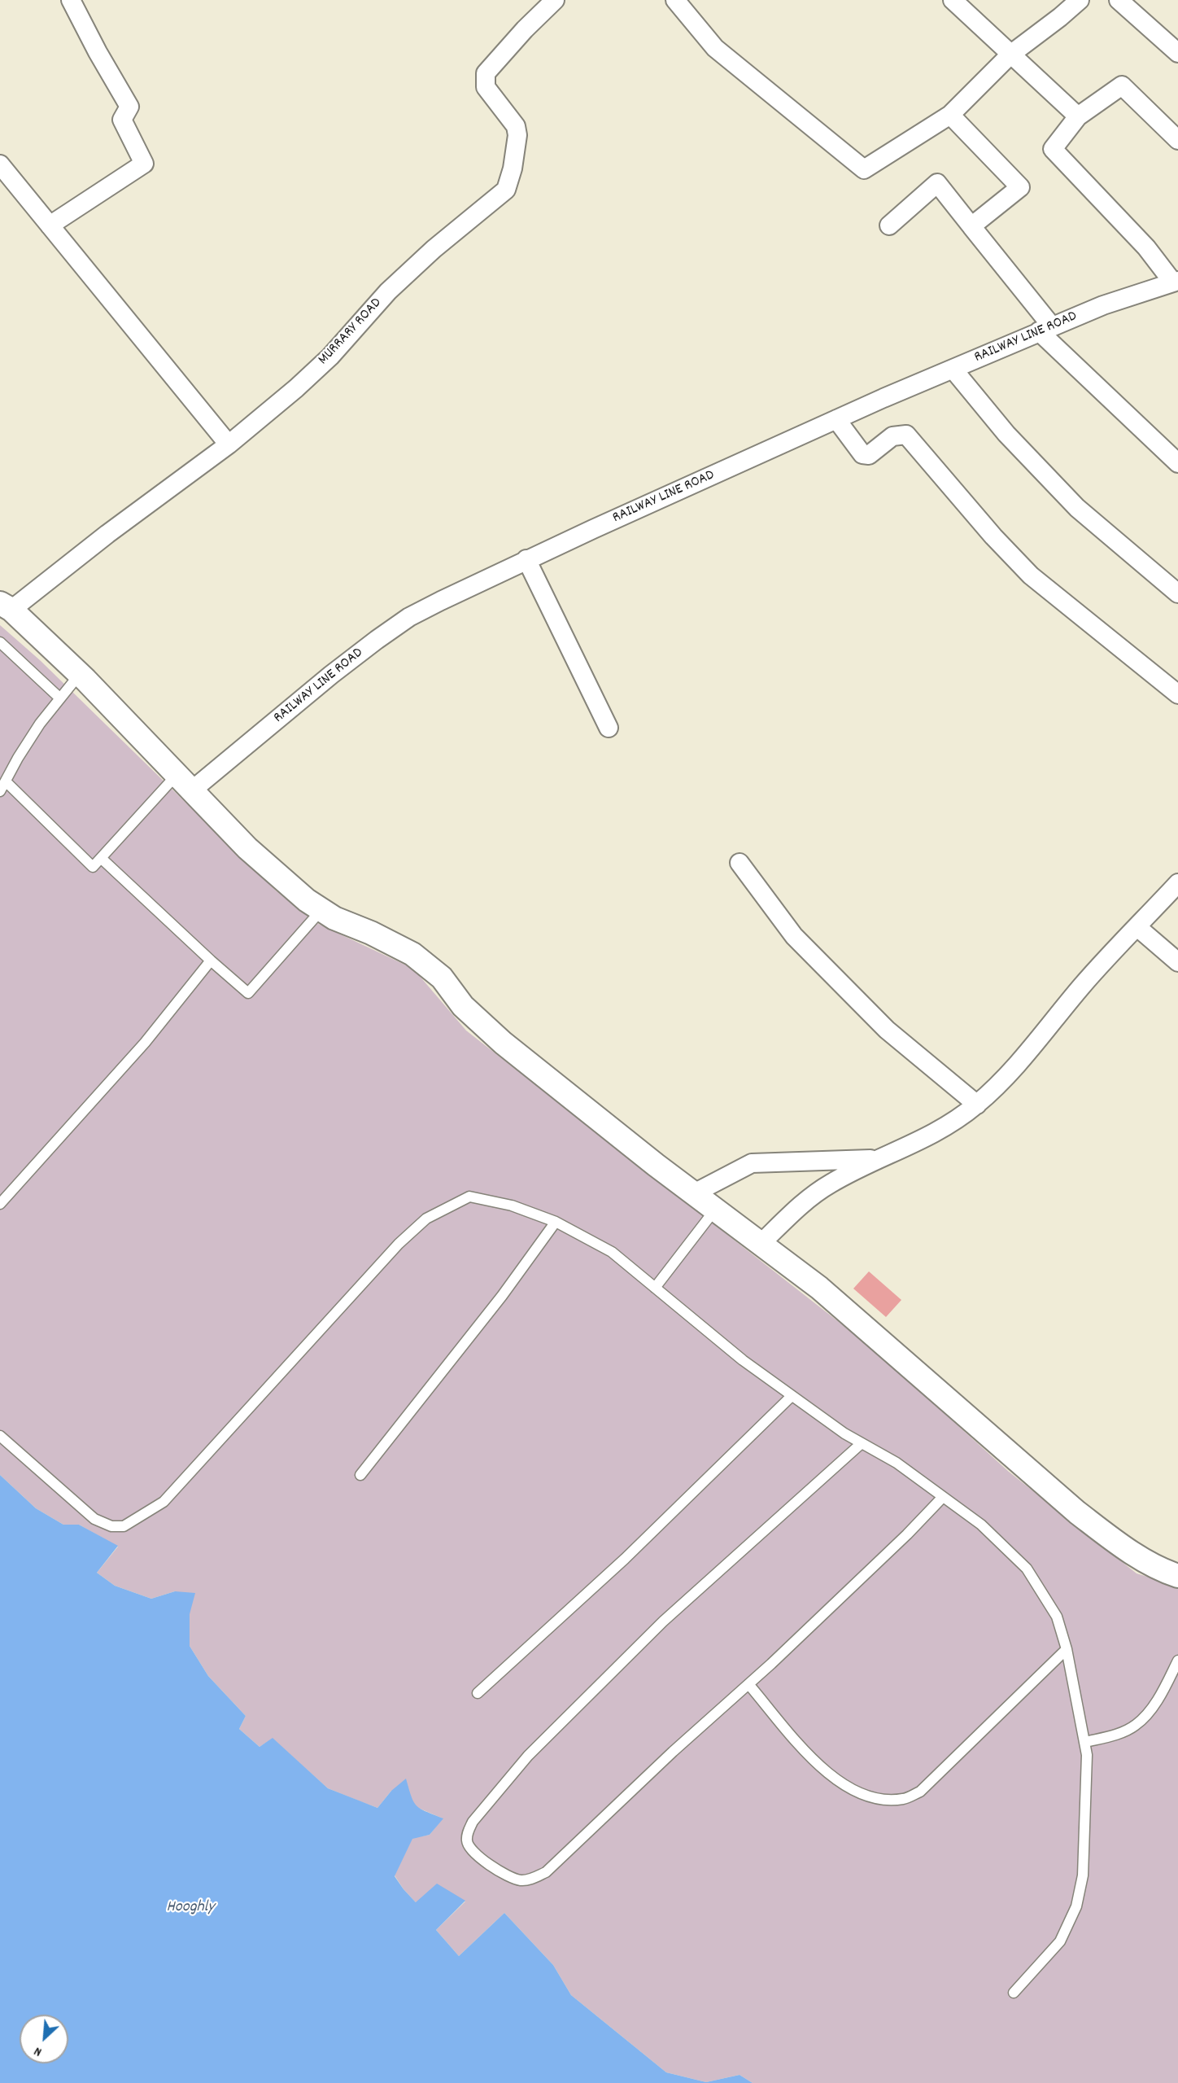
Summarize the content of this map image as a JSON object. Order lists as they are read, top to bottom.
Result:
{
  "streets": {
    "street": ["MURRARY ROAD", "RAILWAY LINE ROAD"]
  },
  "water": ["Hooghly"],
  "north": "bottom left"
}
